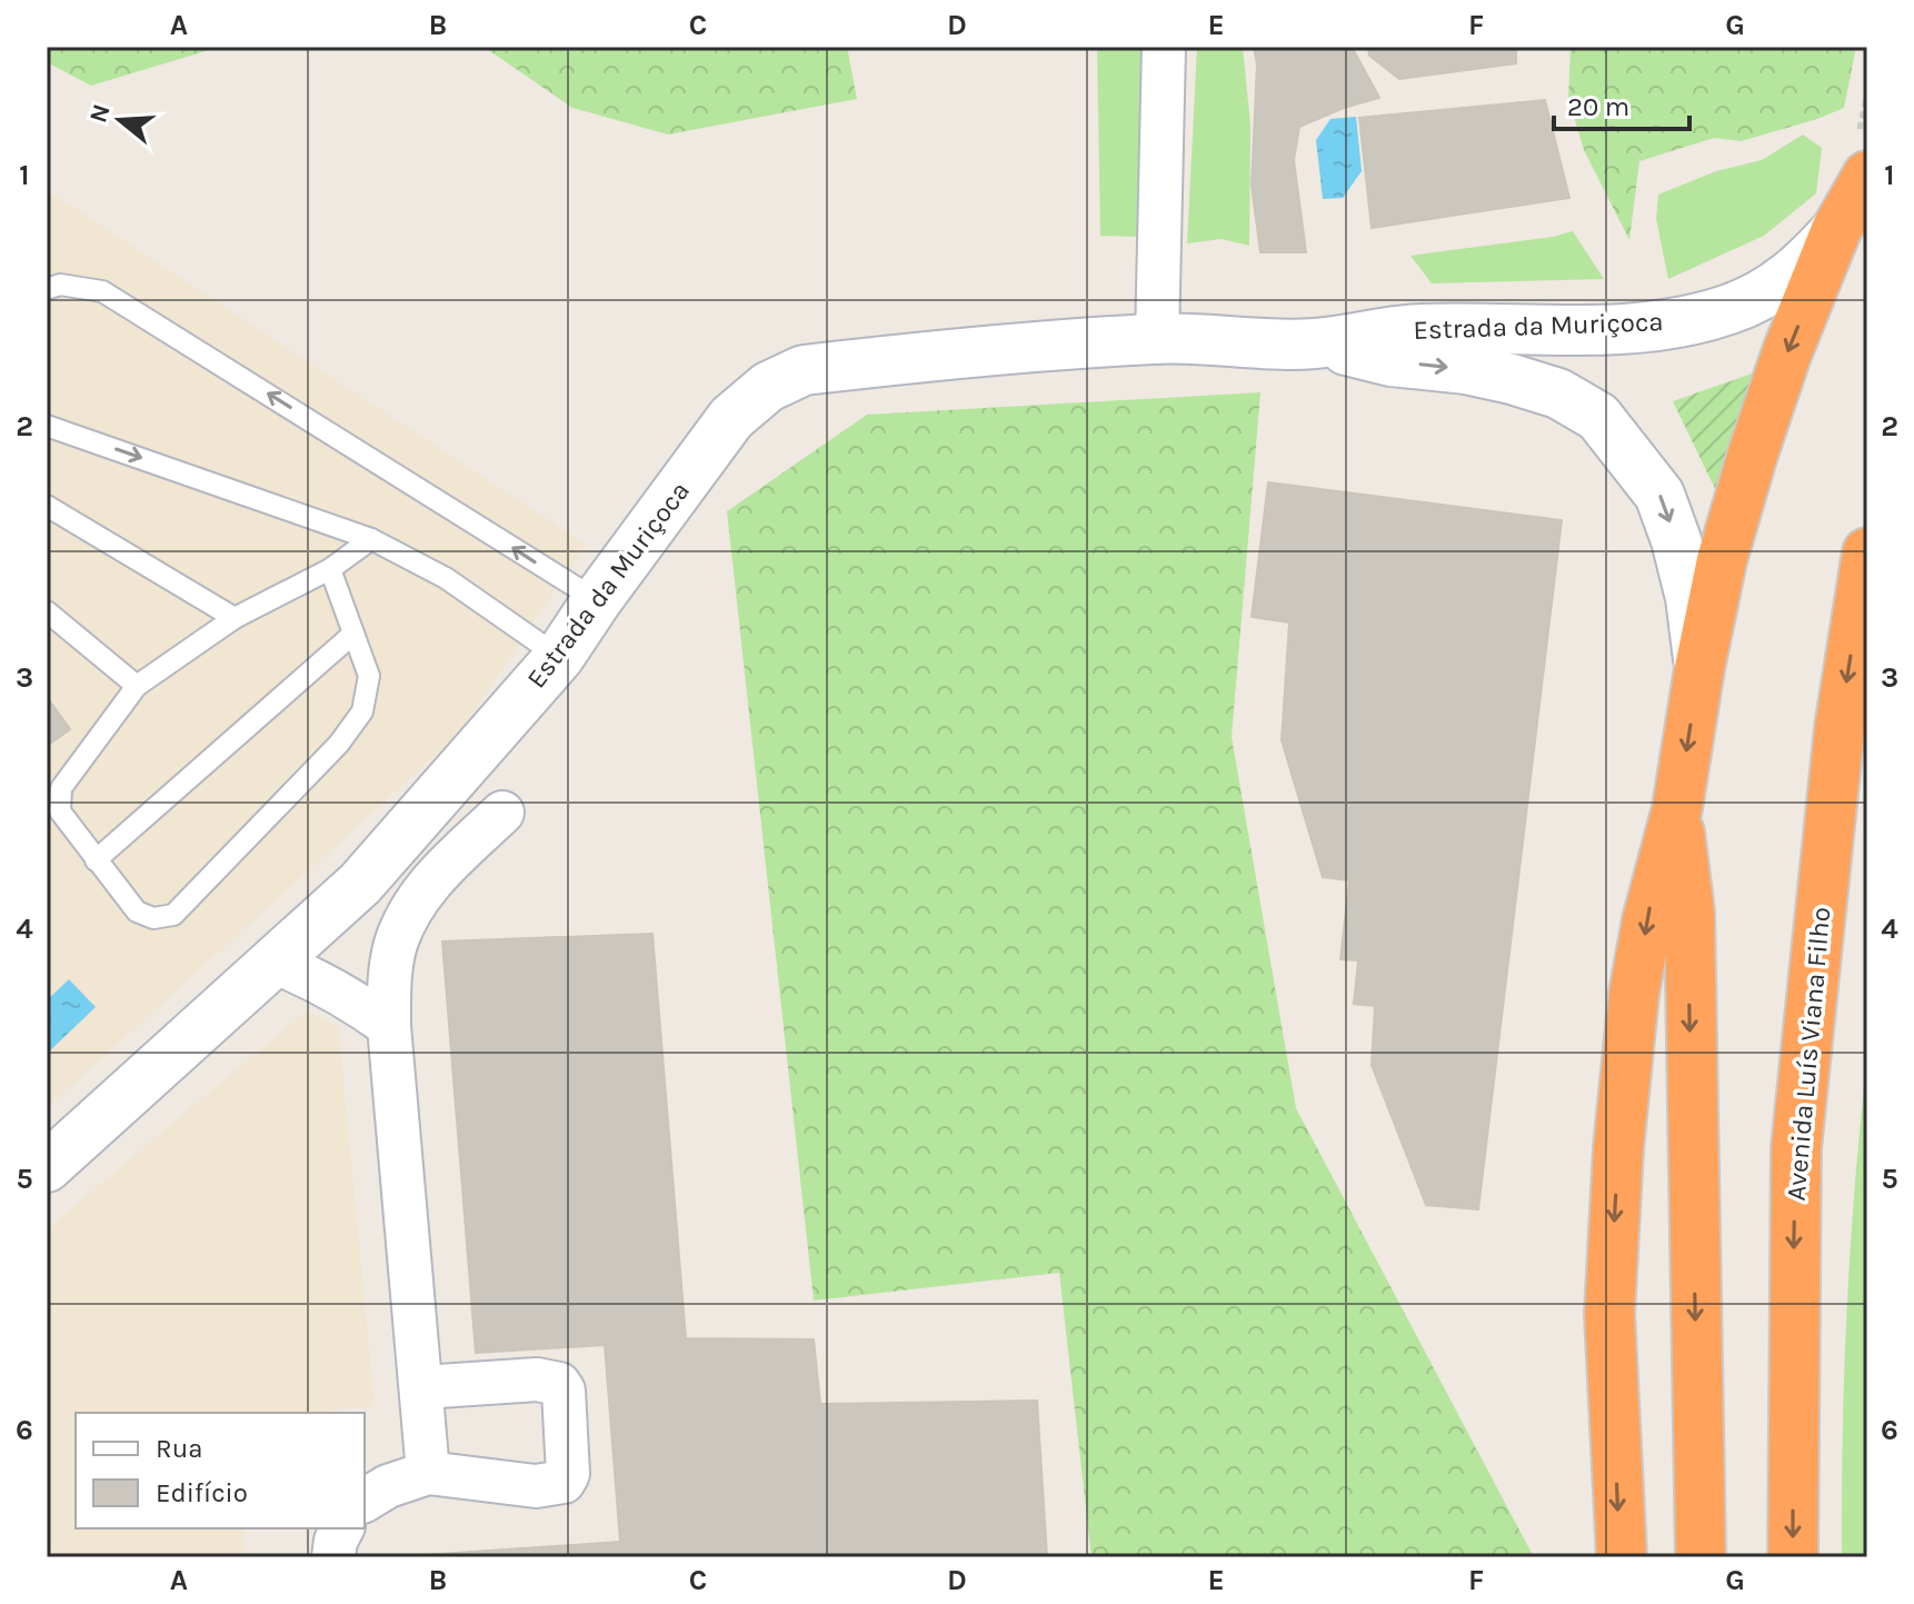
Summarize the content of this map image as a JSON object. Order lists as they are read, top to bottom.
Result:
{
  "streets": {
    "highway": ["Avenida Luís Viana Filho"],
    "street": ["Estrada da Muriçoca"]
  },
  "legend": ["Rua", "Edifício"],
  "scale_bar": "20 m",
  "north": "left",
  "grid": {
    "columns": [
      "A",
      "B",
      "C",
      "D",
      "E",
      "F",
      "G"
    ],
    "rows": [
      "1",
      "2",
      "3",
      "4",
      "5",
      "6"
    ]
  }
}
